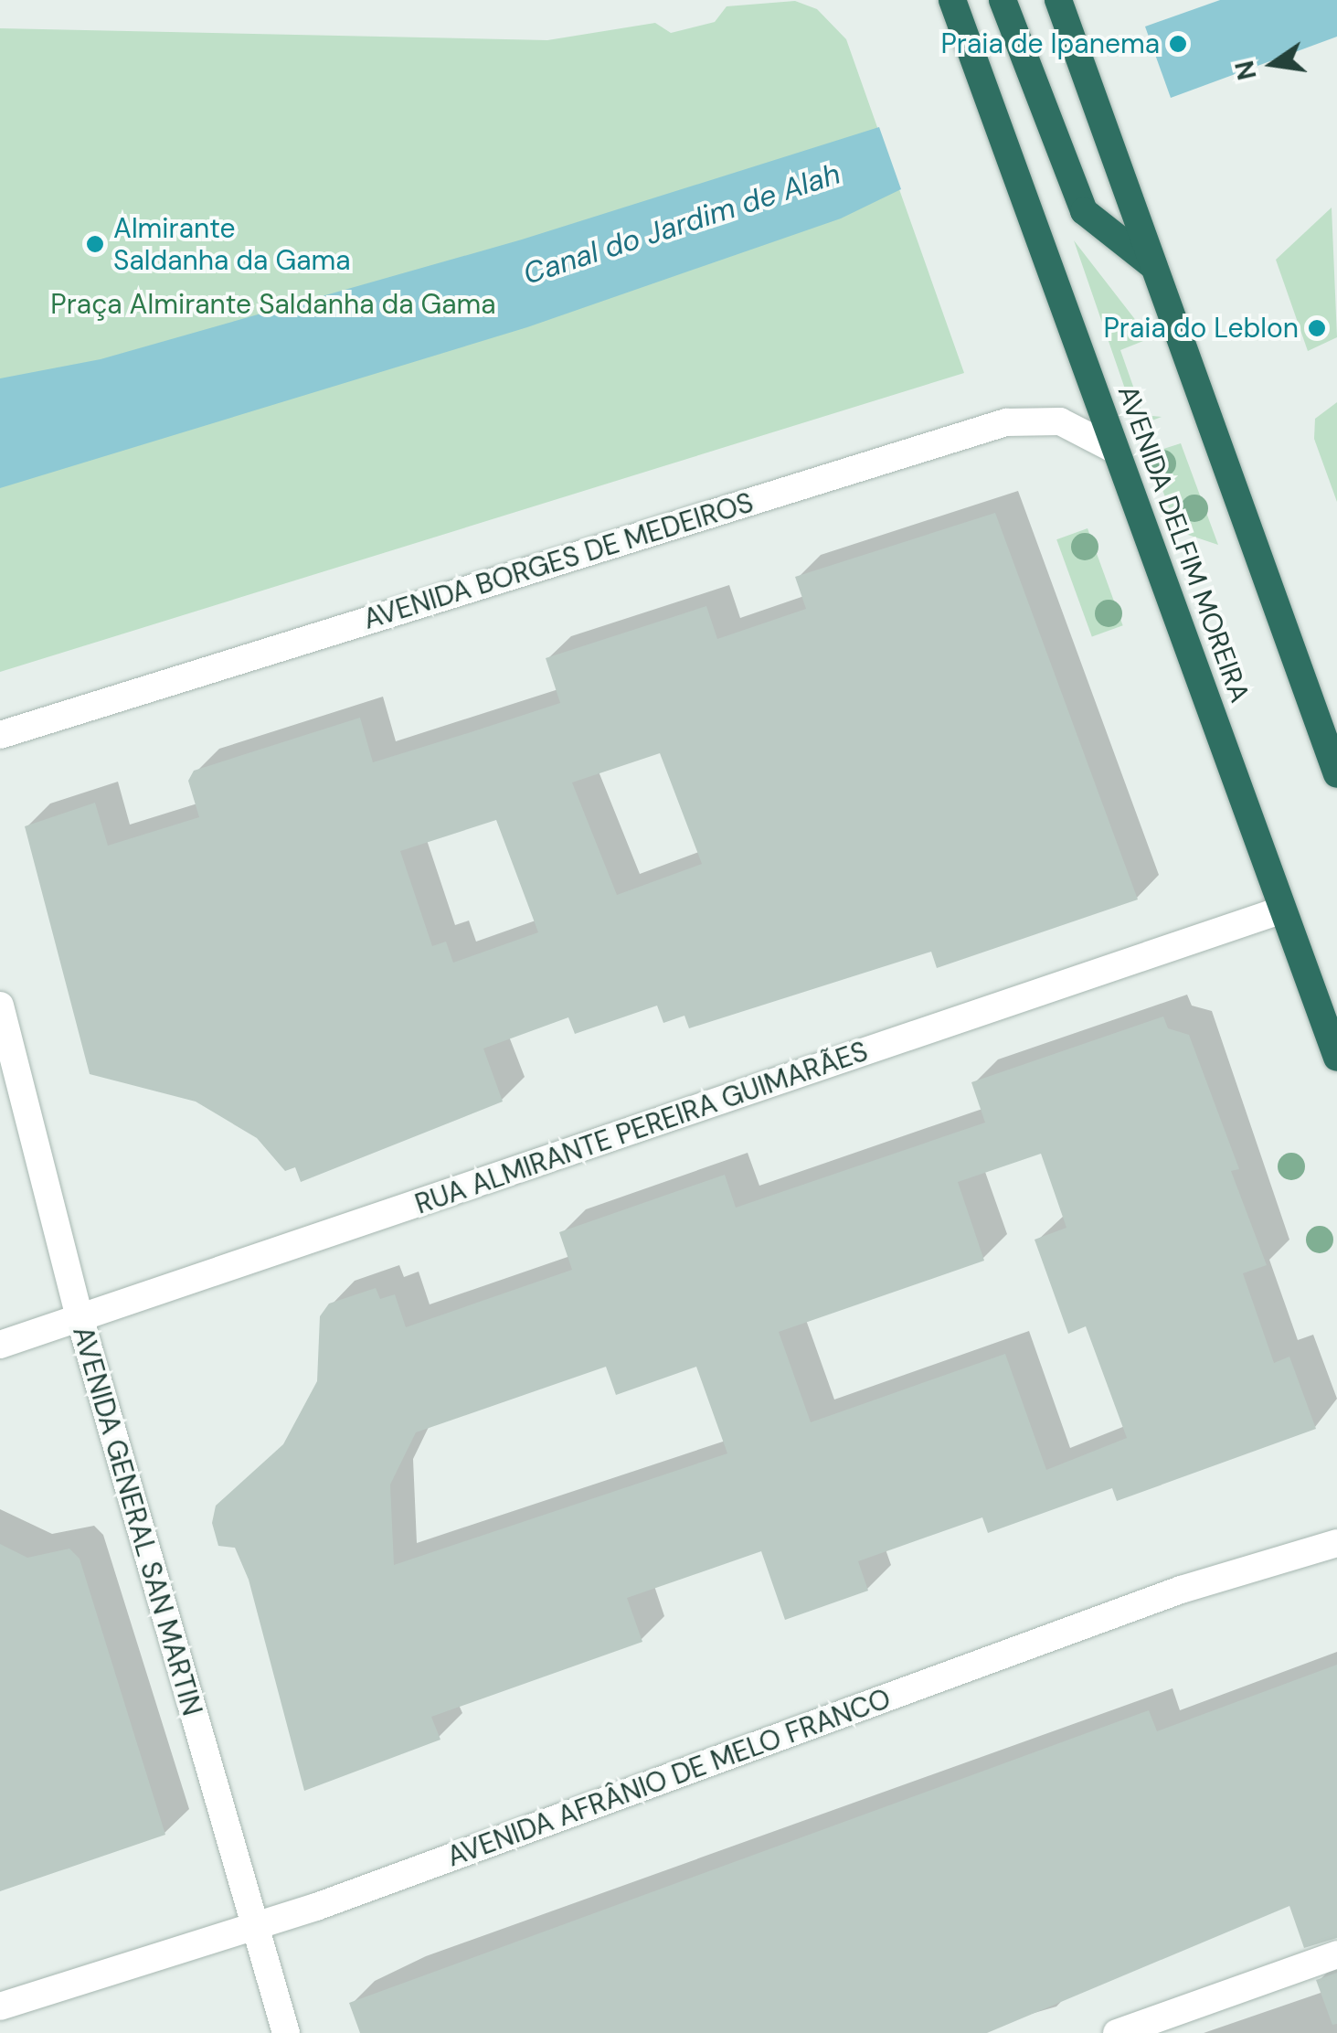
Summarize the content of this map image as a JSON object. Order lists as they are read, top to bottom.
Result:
{
  "streets": {
    "highway": ["AVENIDA DELFIM MOREIRA"],
    "street": [
      "AVENIDA BORGES DE MEDEIROS",
      "RUA ALMIRANTE PEREIRA GUIMARÃES",
      "AVENIDA GENERAL SAN MARTIN",
      "AVENIDA AFRÂNIO DE MELO FRANCO"
    ]
  },
  "crossings": [
    ["AVENIDA DELFIM MOREIRA", "AVENIDA BORGES DE MEDEIROS"],
    ["AVENIDA DELFIM MOREIRA", "RUA ALMIRANTE PEREIRA GUIMARÃES"],
    ["RUA ALMIRANTE PEREIRA GUIMARÃES", "AVENIDA GENERAL SAN MARTIN"],
    ["AVENIDA GENERAL SAN MARTIN", "AVENIDA AFRÂNIO DE MELO FRANCO"]
  ],
  "water": ["Canal do Jardim de Alah"],
  "parks": ["Praça Almirante Saldanha da Gama"],
  "places": ["Praia de Ipanema", "Almirante Saldanha da Gama", "Praia do Leblon"],
  "north": "left"
}
